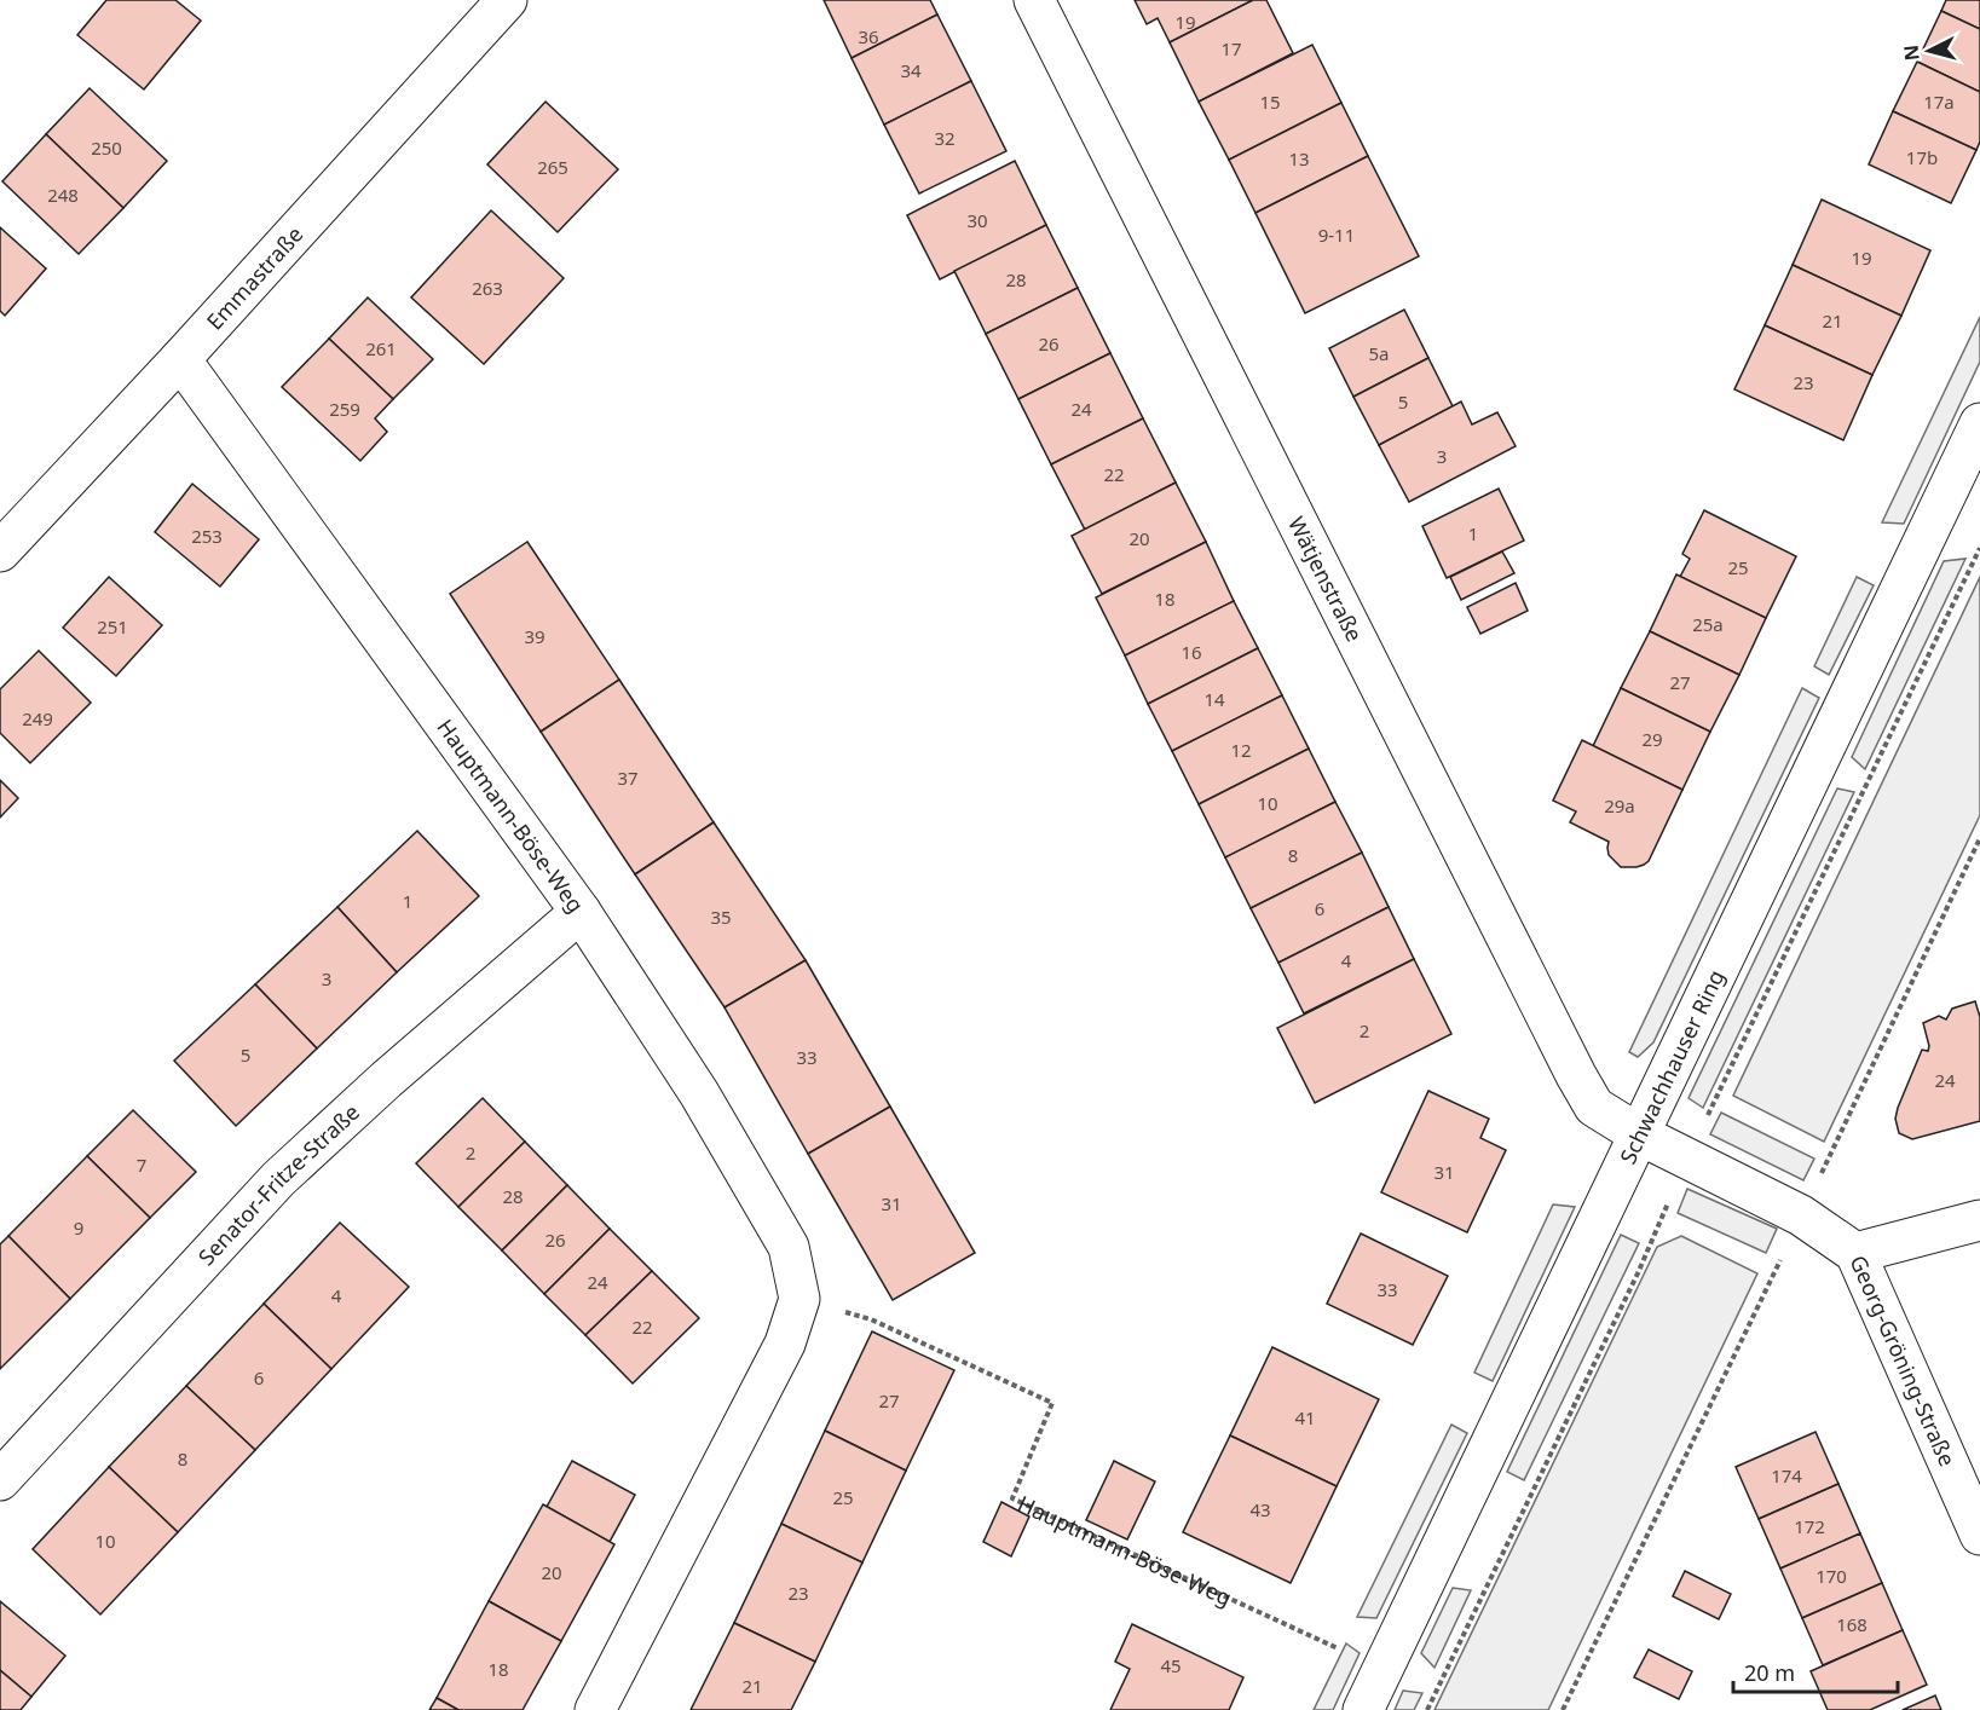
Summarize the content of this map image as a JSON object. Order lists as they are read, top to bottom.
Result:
{
  "streets": {
    "street": [
      "Emmastraße",
      "Wätjenstraße",
      "Hauptmann-Böse-Weg",
      "Schwachhauser Ring",
      "Senator-Fritze-Straße",
      "Georg-Gröning-Straße"
    ]
  },
  "crossings": [
    ["Emmastraße", "Hauptmann-Böse-Weg"],
    ["Wätjenstraße", "Schwachhauser Ring"],
    ["Wätjenstraße", "Georg-Gröning-Straße"],
    ["Hauptmann-Böse-Weg", "Schwachhauser Ring"],
    ["Hauptmann-Böse-Weg", "Senator-Fritze-Straße"],
    ["Schwachhauser Ring", "Georg-Gröning-Straße"]
  ],
  "house_numbers": [
    "19",
    "36",
    "17",
    "34",
    "15",
    "17a",
    "32",
    "250",
    "17b",
    "13",
    "265",
    "248",
    "30",
    "9-11",
    "19",
    "28",
    "263",
    "21",
    "26",
    "261",
    "5a",
    "23",
    "5",
    "259",
    "24",
    "3",
    "22",
    "1",
    "253",
    "20",
    "25",
    "18",
    "25a",
    "251",
    "39",
    "16",
    "27",
    "14",
    "249",
    "29",
    "12",
    "37",
    "10",
    "29a",
    "8",
    "1",
    "6",
    "35",
    "4",
    "3",
    "2",
    "5",
    "33",
    "24",
    "2",
    "7",
    "31",
    "28",
    "31",
    "9",
    "26",
    "24",
    "33",
    "4",
    "22",
    "6",
    "27",
    "41",
    "8",
    "174",
    "25",
    "43",
    "172",
    "10",
    "20",
    "170",
    "23",
    "168",
    "45",
    "18",
    "21"
  ],
  "scale_bar": "20 m",
  "north": "left"
}
